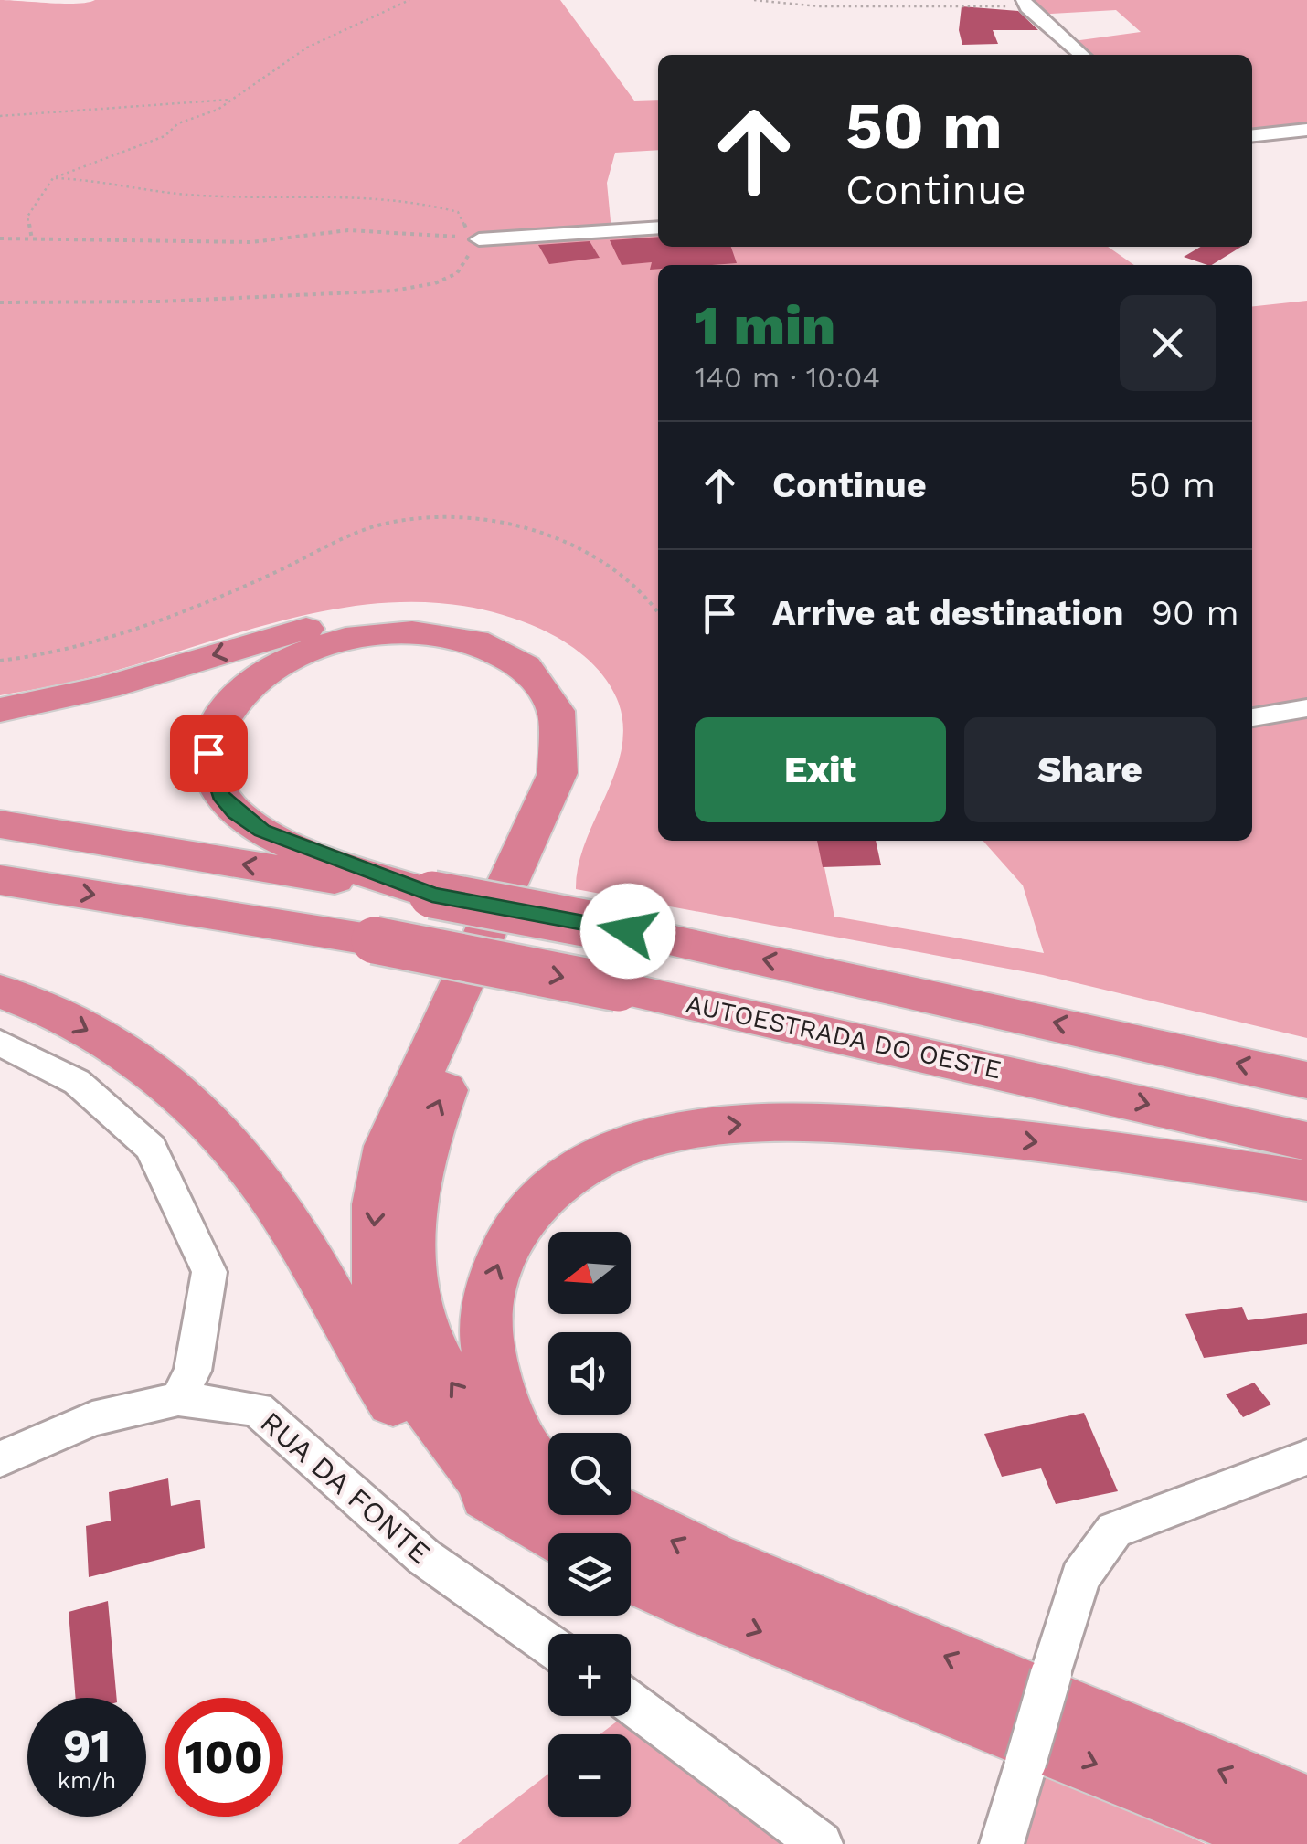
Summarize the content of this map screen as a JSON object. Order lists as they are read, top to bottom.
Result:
{
  "streets": {
    "highway": ["AUTOESTRADA DO OESTE"],
    "street": ["RUA DA FONTE"]
  },
  "north": "left",
  "page": {
    "turn": ["50 m", "Continue"],
    "heading": ["1 min", "140 m · 10:04"],
    "list": [
      {
        "name": "Continue",
        "value": "50 m"
      },
      {
        "name": "Arrive at destination",
        "value": "90 m"
      }
    ],
    "buttons": ["Exit", "Share"],
    "map_buttons": ["+", "−"],
    "speed": "91 km/h",
    "limit": "100"
  }
}
